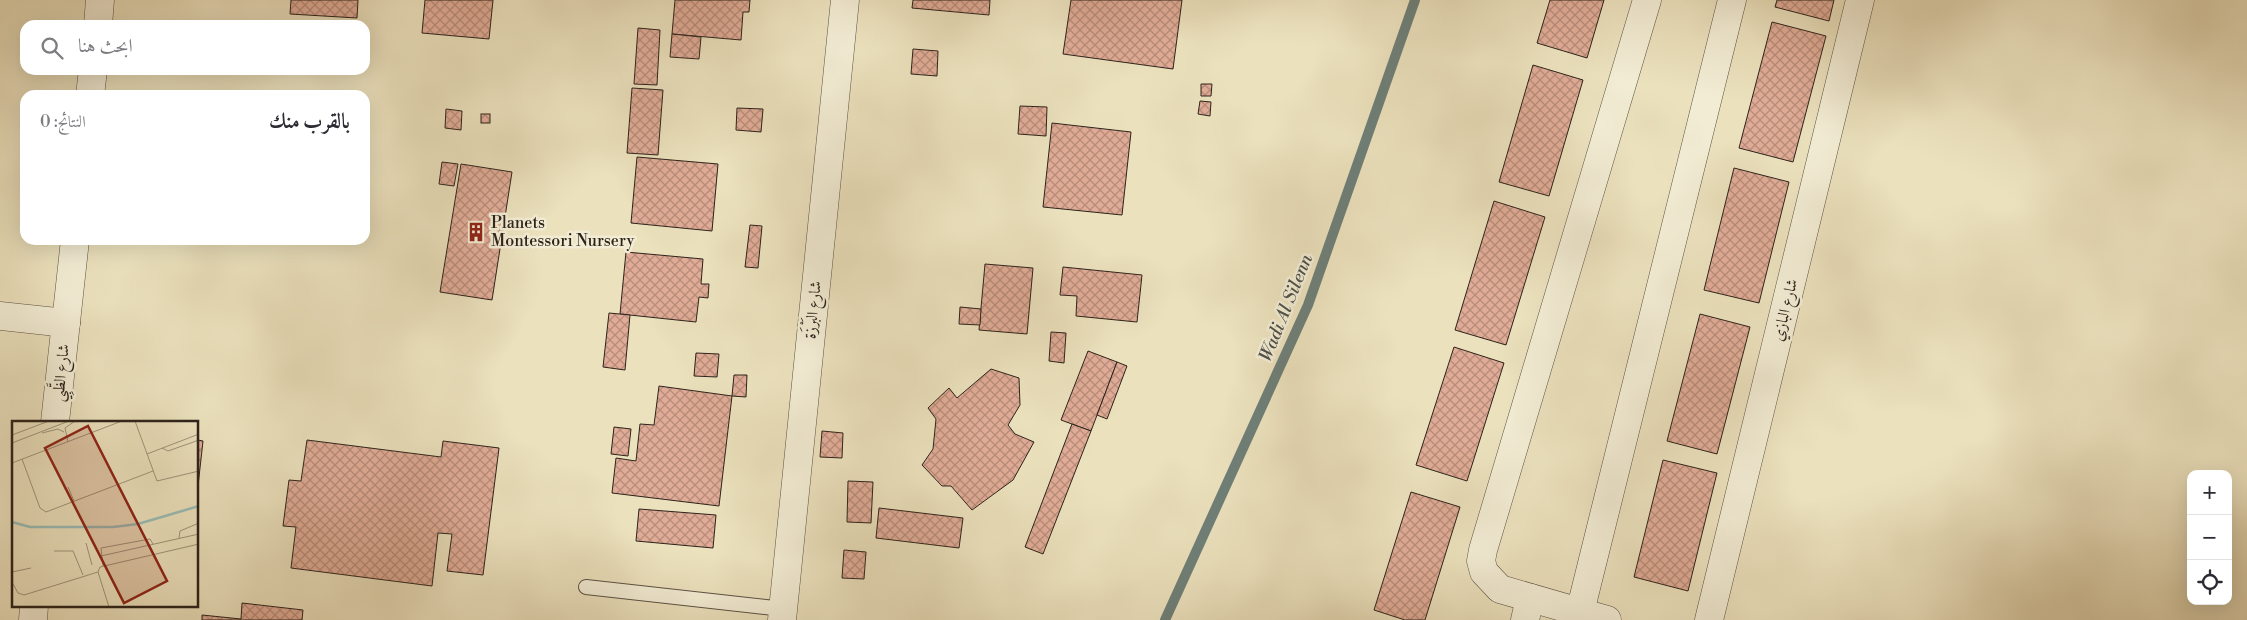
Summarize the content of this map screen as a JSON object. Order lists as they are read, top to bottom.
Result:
{
  "streets": {
    "street": ["شارع البَرْزَة", "شارع البازي", "شارع الظَّبِي"]
  },
  "water": ["Wadi Al Silenn"],
  "places": {
    "building": ["Planets Montessori Nursery"]
  },
  "page": {
    "search": "ابحث هنا",
    "heading": ["بالقرب منك", "النتائج: 0"],
    "map_buttons": ["+", "−"]
  }
}
